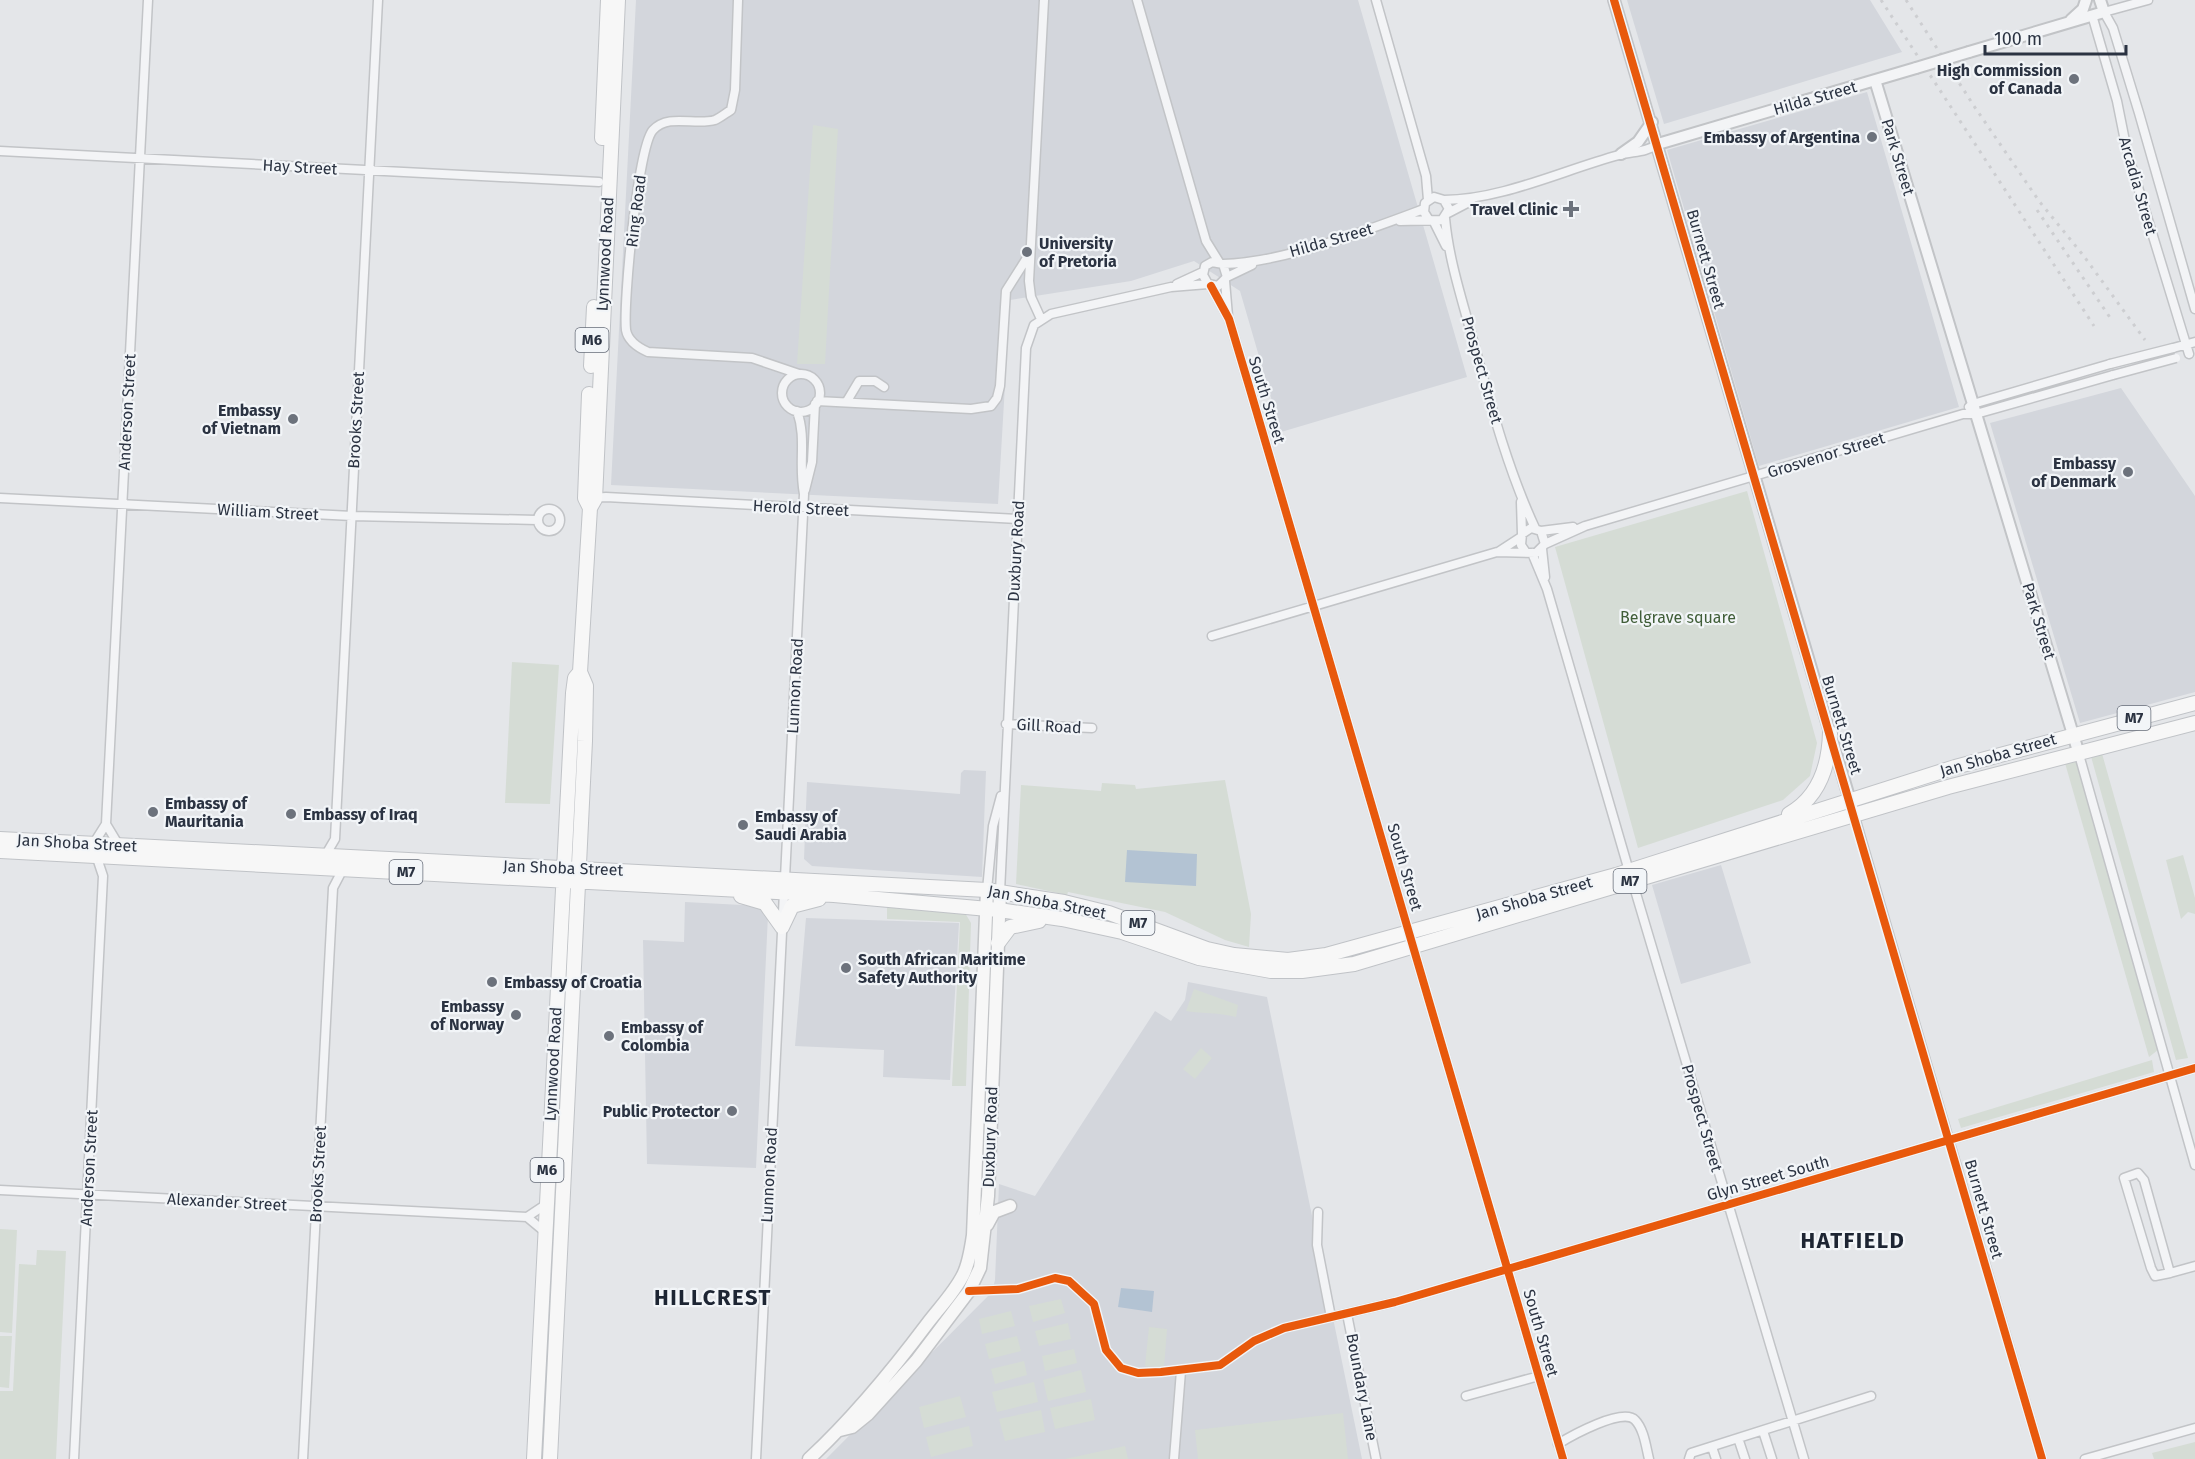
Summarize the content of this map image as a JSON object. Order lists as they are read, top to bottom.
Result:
{
  "streets": {
    "main road": [
      "Lynnwood Road",
      "M6",
      "Duxbury Road",
      "M7",
      "Jan Shoba Street"
    ],
    "street": [
      "Hilda Street",
      "Park Street",
      "Hay Street",
      "Arcadia Street",
      "Ring Road",
      "Burnett Street",
      "Prospect Street",
      "South Street",
      "Anderson Street",
      "Brooks Street",
      "Grosvenor Street",
      "Herold Street",
      "William Street",
      "Lunnon Road",
      "Gill Road",
      "Glyn Street South",
      "Alexander Street",
      "Boundary Lane"
    ]
  },
  "crossings": [
    ["Hilda Street", "Park Street"],
    ["Hilda Street", "Arcadia Street"],
    ["Hilda Street", "Burnett Street"],
    ["Hilda Street", "Prospect Street"],
    ["Hilda Street", "South Street"],
    ["Park Street", "Grosvenor Street"],
    ["Park Street", "M7"],
    ["Park Street", "Jan Shoba Street"],
    ["Park Street", "Glyn Street South"],
    ["Hay Street", "Lynnwood Road"],
    ["Hay Street", "Anderson Street"],
    ["Hay Street", "Brooks Street"],
    ["Arcadia Street", "Grosvenor Street"],
    ["Ring Road", "Lunnon Road"],
    ["Lynnwood Road", "Herold Street"],
    ["Lynnwood Road", "Jan Shoba Street"],
    ["Burnett Street", "Grosvenor Street"],
    ["Burnett Street", "Jan Shoba Street"],
    ["Burnett Street", "Glyn Street South"],
    ["Prospect Street", "Grosvenor Street"],
    ["Prospect Street", "Jan Shoba Street"],
    ["Prospect Street", "Glyn Street South"],
    ["South Street", "Jan Shoba Street"],
    ["South Street", "Glyn Street South"],
    ["Anderson Street", "William Street"],
    ["Anderson Street", "Jan Shoba Street"],
    ["Anderson Street", "Alexander Street"],
    ["Brooks Street", "William Street"],
    ["Brooks Street", "Jan Shoba Street"],
    ["Brooks Street", "Alexander Street"],
    ["Herold Street", "Duxbury Road"],
    ["Herold Street", "Lunnon Road"],
    ["Duxbury Road", "Gill Road"],
    ["Duxbury Road", "Jan Shoba Street"],
    ["Duxbury Road", "Glyn Street South"],
    ["Lunnon Road", "Jan Shoba Street"],
    ["M7", "Jan Shoba Street"],
    ["Glyn Street South", "Boundary Lane"]
  ],
  "districts": ["HATFIELD", "HILLCREST"],
  "parks": ["Belgrave square"],
  "places": {
    "other": [
      "High Commission of Canada",
      "Embassy of Argentina",
      "University of Pretoria",
      "Embassy of Vietnam",
      "Embassy of Denmark",
      "Embassy of Mauritania",
      "Embassy of Iraq",
      "Embassy of Saudi Arabia",
      "South African Maritime Safety Authority",
      "Embassy of Croatia",
      "Embassy of Norway",
      "Embassy of Colombia",
      "Public Protector"
    ],
    "health": ["Travel Clinic"]
  },
  "scale_bar": "100 m"
}
